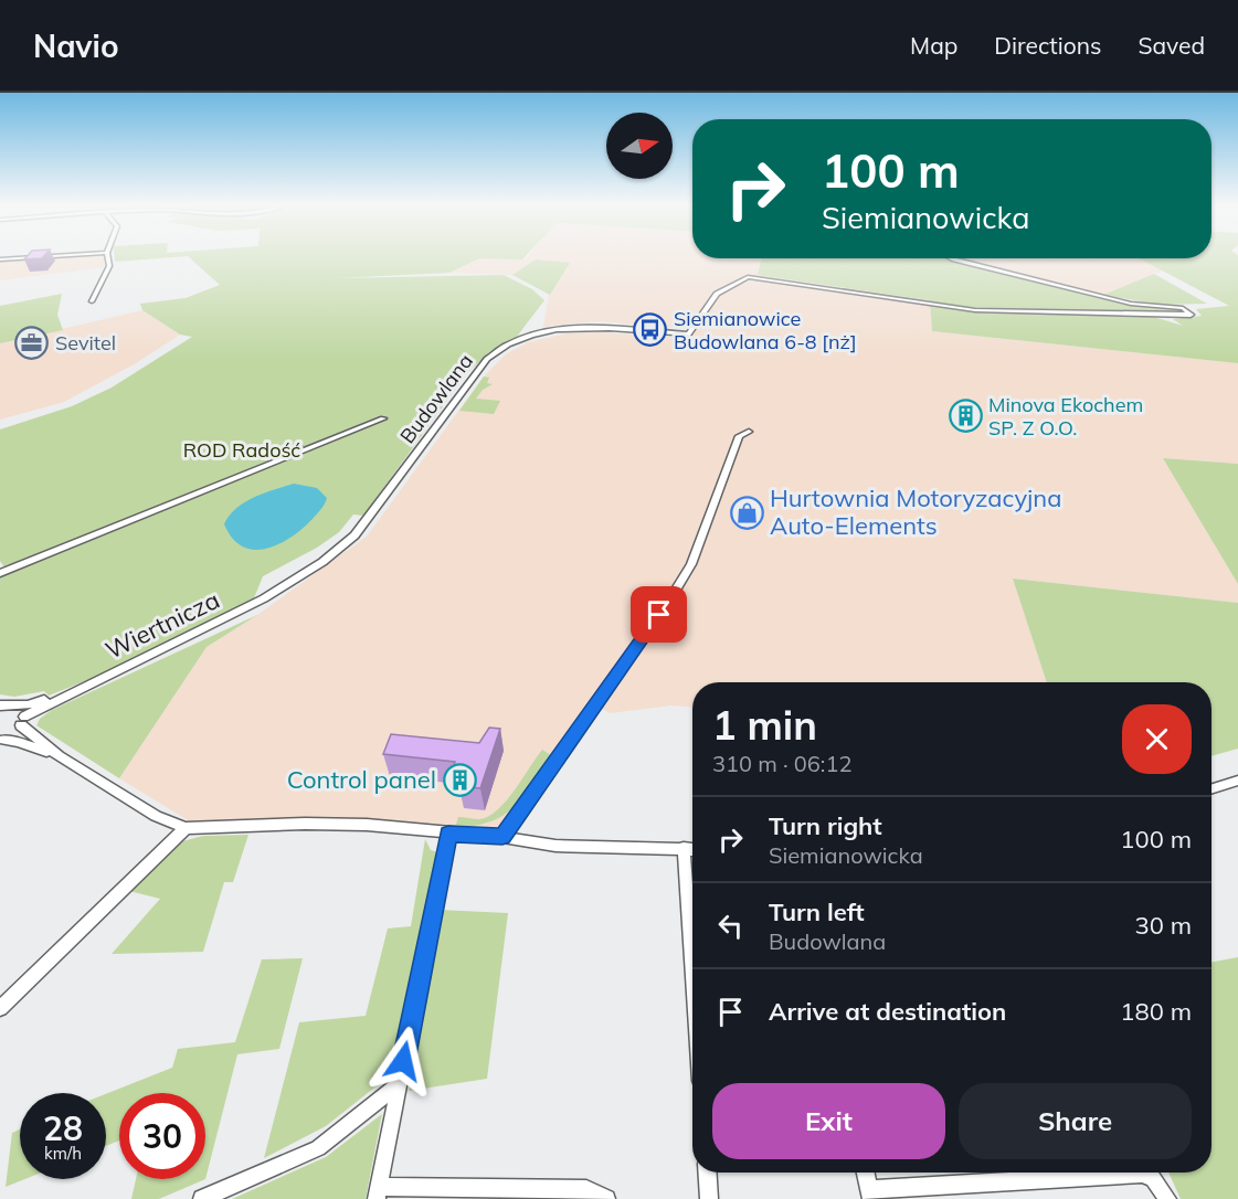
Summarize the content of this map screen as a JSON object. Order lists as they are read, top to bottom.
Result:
{
  "streets": {
    "street": ["Budowlana", "Wiertnicza"]
  },
  "crossings": [
    ["Budowlana", "Wiertnicza"]
  ],
  "parks": ["ROD Radość"],
  "places": {
    "bus stop": ["Siemianowice Budowlana 6-8 [nż]"],
    "office": ["Sevitel"],
    "building": ["Minova Ekochem SP. Z O.O.", "Control panel"],
    "shop": ["Hurtownia Motoryzacyjna Auto-Elements"]
  },
  "north": "right",
  "page": {
    "header": "Navio",
    "nav": ["Map", "Directions", "Saved"],
    "turn": ["100 m", "Siemianowicka"],
    "heading": ["1 min", "310 m · 06:12"],
    "list": [
      {
        "name": "Turn right",
        "note": "Siemianowicka",
        "value": "100 m"
      },
      {
        "name": "Turn left",
        "note": "Budowlana",
        "value": "30 m"
      },
      {
        "name": "Arrive at destination",
        "value": "180 m"
      }
    ],
    "buttons": ["Exit", "Share"],
    "speed": "28 km/h",
    "limit": "30"
  }
}
